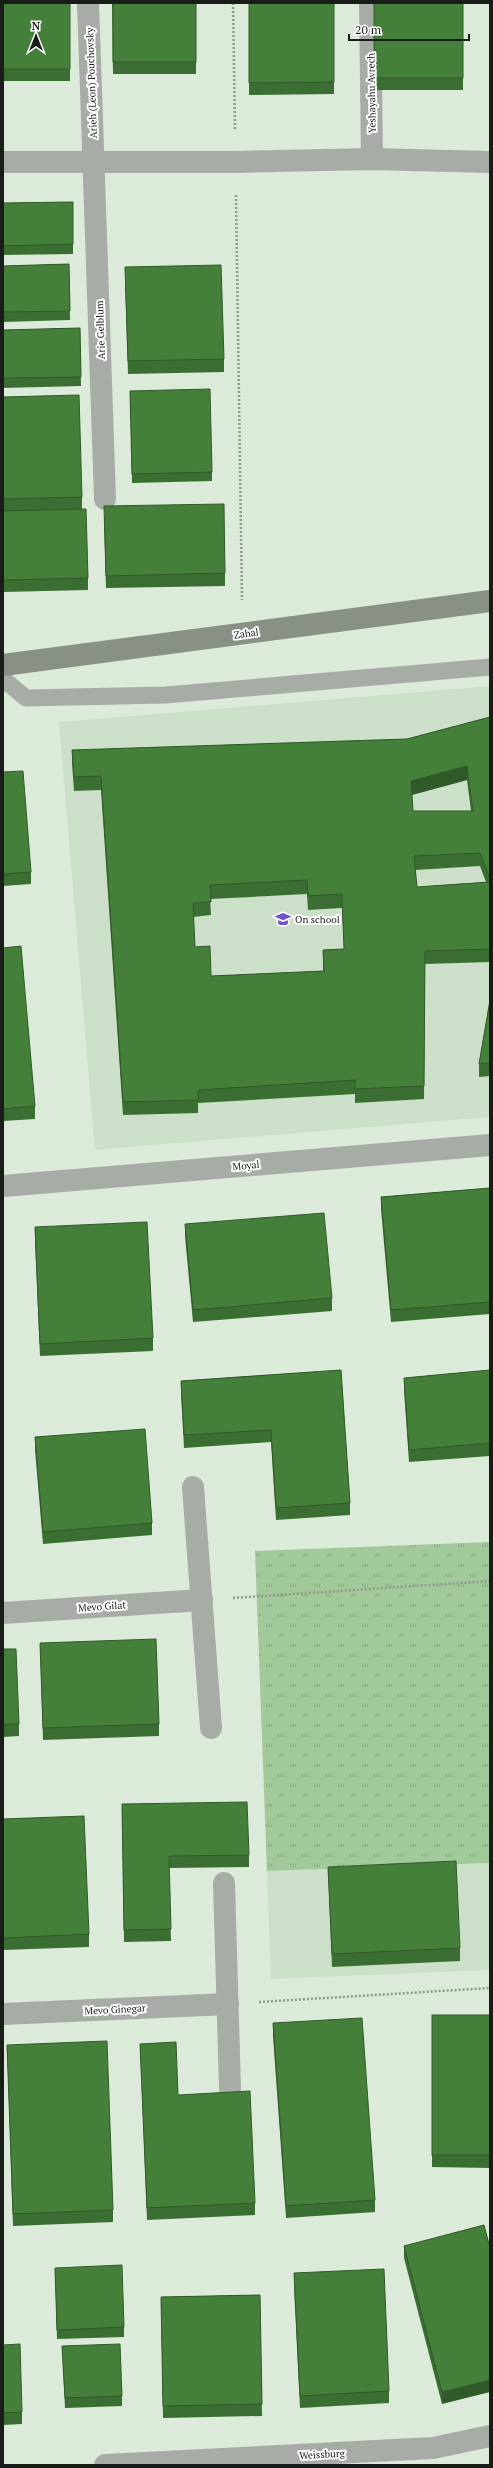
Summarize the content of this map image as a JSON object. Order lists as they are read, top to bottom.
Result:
{
  "streets": {
    "street": [
      "Arieh (Leon) Pouchovsky",
      "Yeshayahu Avrech",
      "Arie Gelblum",
      "Zahal",
      "Moyal",
      "Mevo Gilat",
      "Mevo Ginegar",
      "Weissburg"
    ]
  },
  "crossings": [
    ["Arieh (Leon) Pouchovsky", "Arie Gelblum"]
  ],
  "places": {
    "school or university": ["On school"]
  },
  "scale_bar": "20 m",
  "north": "top"
}
